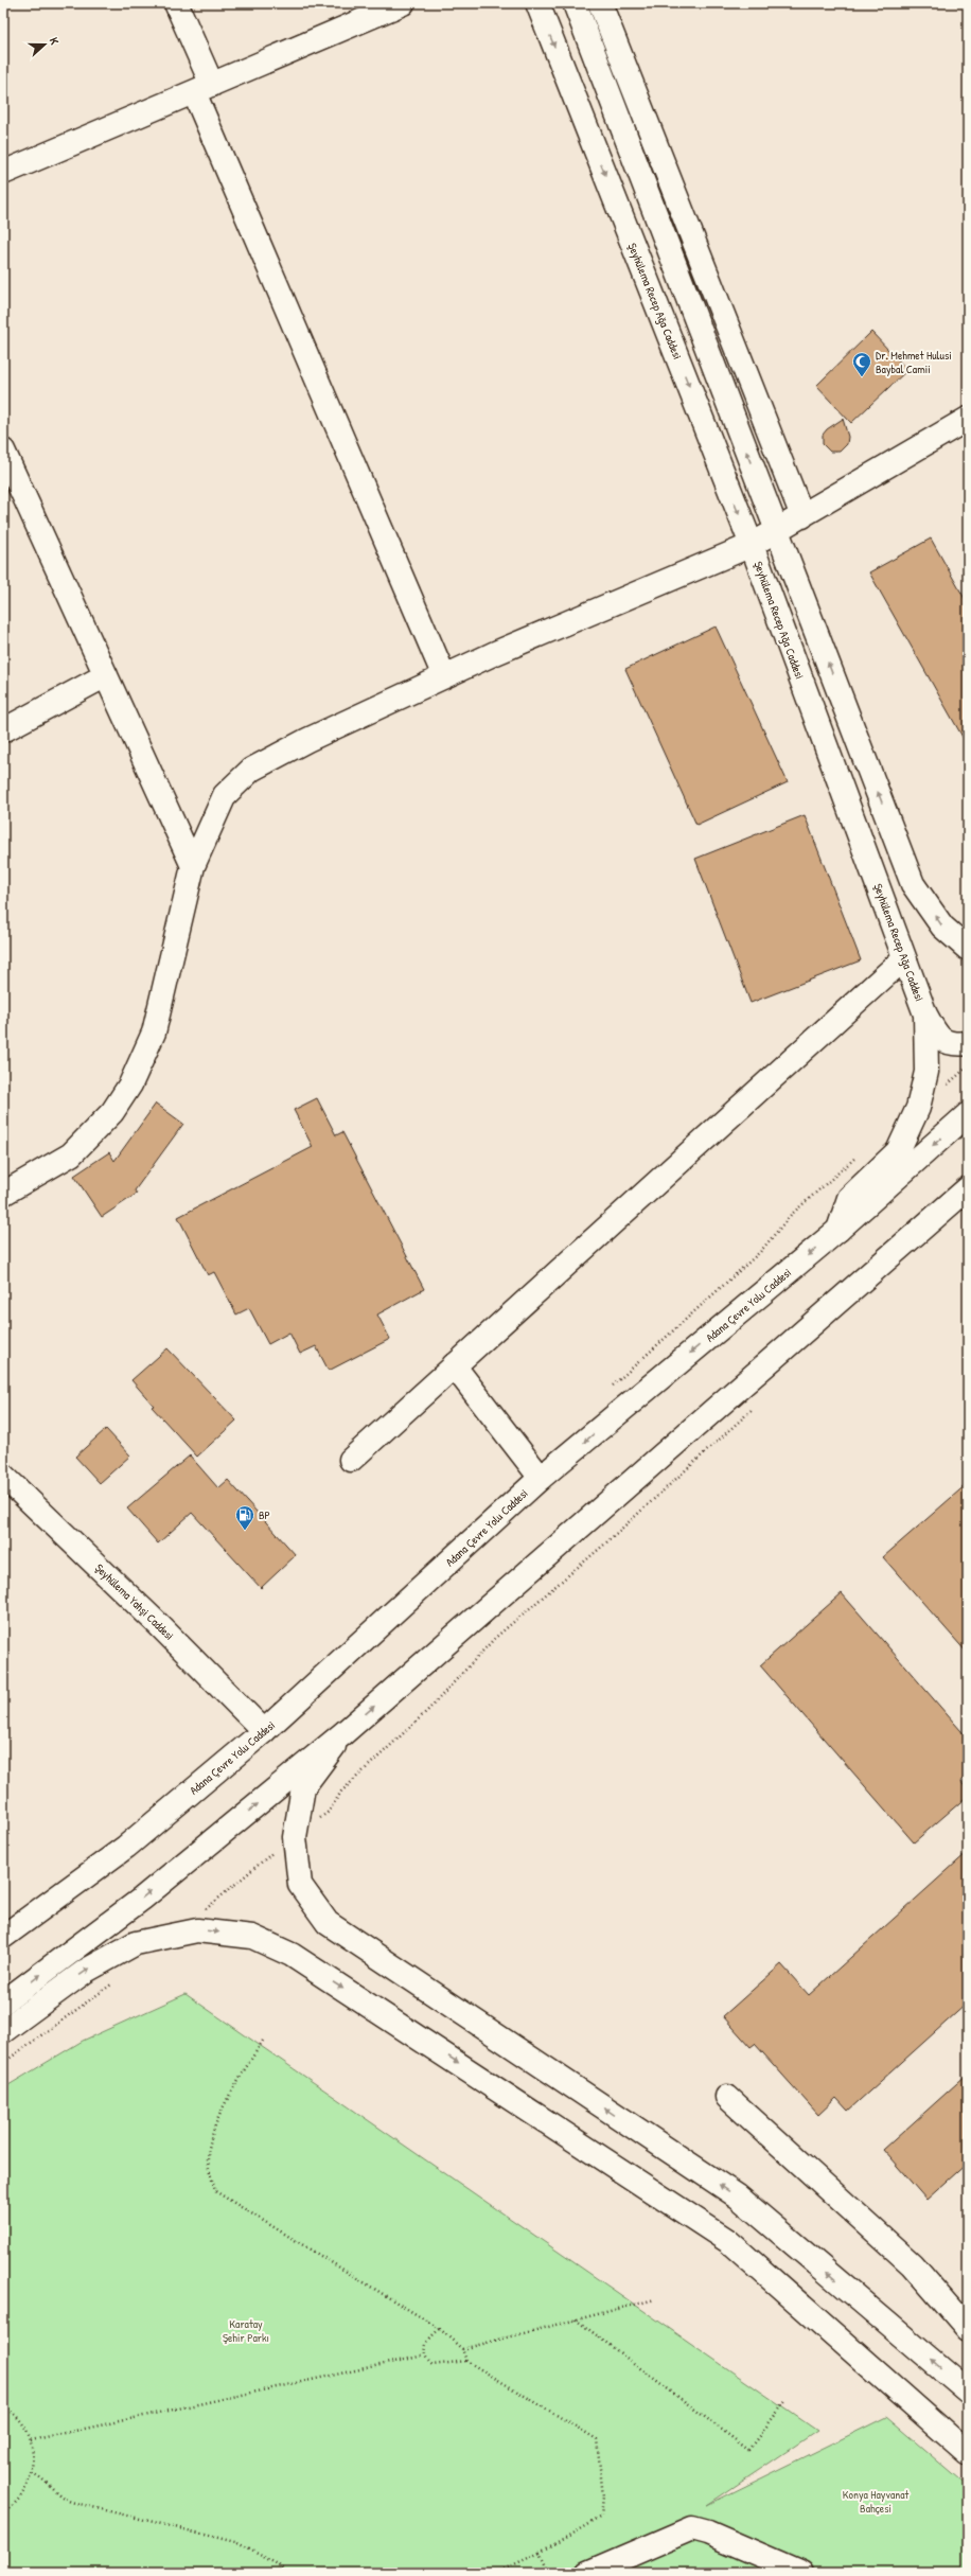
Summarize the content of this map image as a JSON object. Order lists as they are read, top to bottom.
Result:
{
  "streets": {
    "main road": ["Şeyhülema Recep Ağa Caddesi", "Adana Çevre Yolu Caddesi", "Şeyhülema Yahşi Caddesi"]
  },
  "crossings": [
    ["Şeyhülema Recep Ağa Caddesi", "Adana Çevre Yolu Caddesi"],
    ["Adana Çevre Yolu Caddesi", "Şeyhülema Yahşi Caddesi"]
  ],
  "parks": ["Karatay Şehir Parkı", "Konya Hayvanat Bahçesi"],
  "places": {
    "mosque": ["Dr. Mehmet Hulusi Baybal Camii"],
    "fuel station": ["BP"]
  },
  "north": "right"
}
